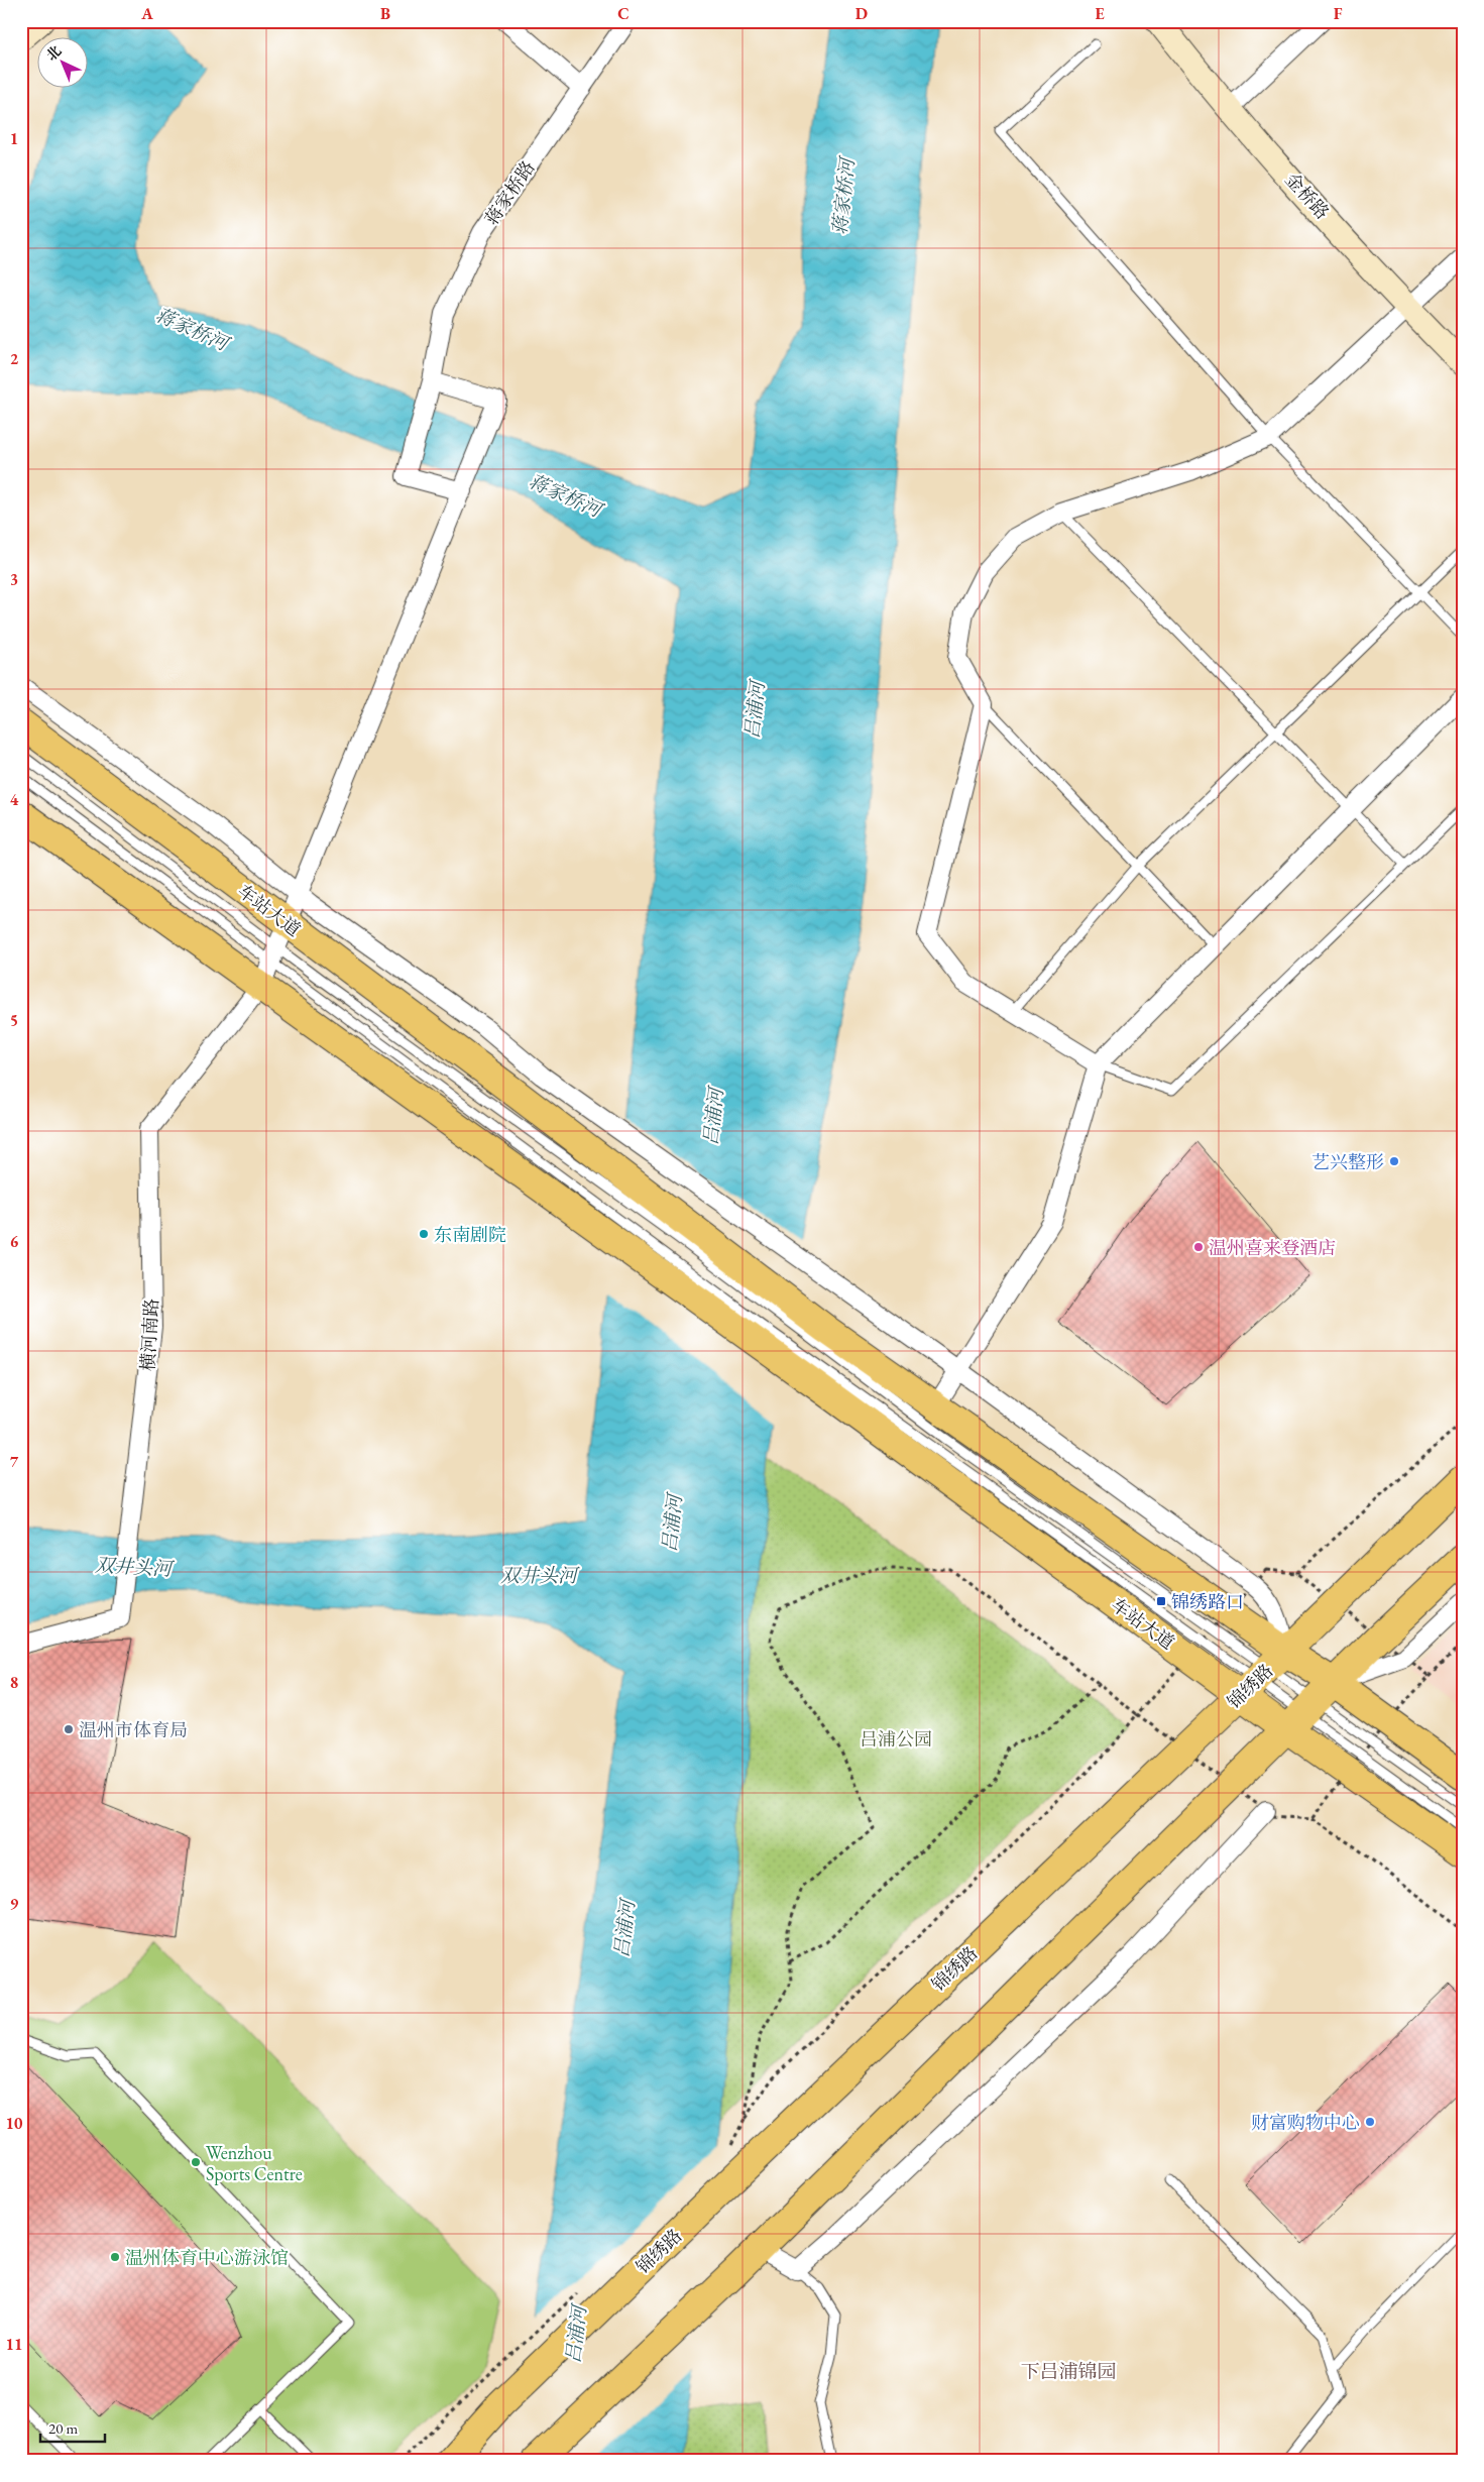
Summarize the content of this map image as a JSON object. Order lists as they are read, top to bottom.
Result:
{
  "streets": {
    "main road": ["车站大道", "锦绣路"],
    "street": ["蒋家桥路", "金桥路", "横河南路"]
  },
  "crossings": [
    ["蒋家桥路", "横河南路"],
    ["车站大道", "横河南路"],
    ["车站大道", "锦绣路"]
  ],
  "districts": ["下吕浦锦园"],
  "water": ["蒋家桥河", "吕浦河", "双井头河"],
  "parks": ["吕浦公园"],
  "places": {
    "other": [
      "艺兴整形",
      "东南剧院",
      "温州喜来登酒店",
      "温州市体育局",
      "财富购物中心",
      "Wenzhou Sports Centre",
      "温州体育中心游泳馆"
    ],
    "transit": ["锦绣路口"]
  },
  "scale_bar": "20 m",
  "north": "top left",
  "grid": {
    "columns": [
      "A",
      "B",
      "C",
      "D",
      "E",
      "F"
    ],
    "rows": [
      "1",
      "2",
      "3",
      "4",
      "5",
      "6",
      "7",
      "8",
      "9",
      "10",
      "11"
    ]
  }
}
